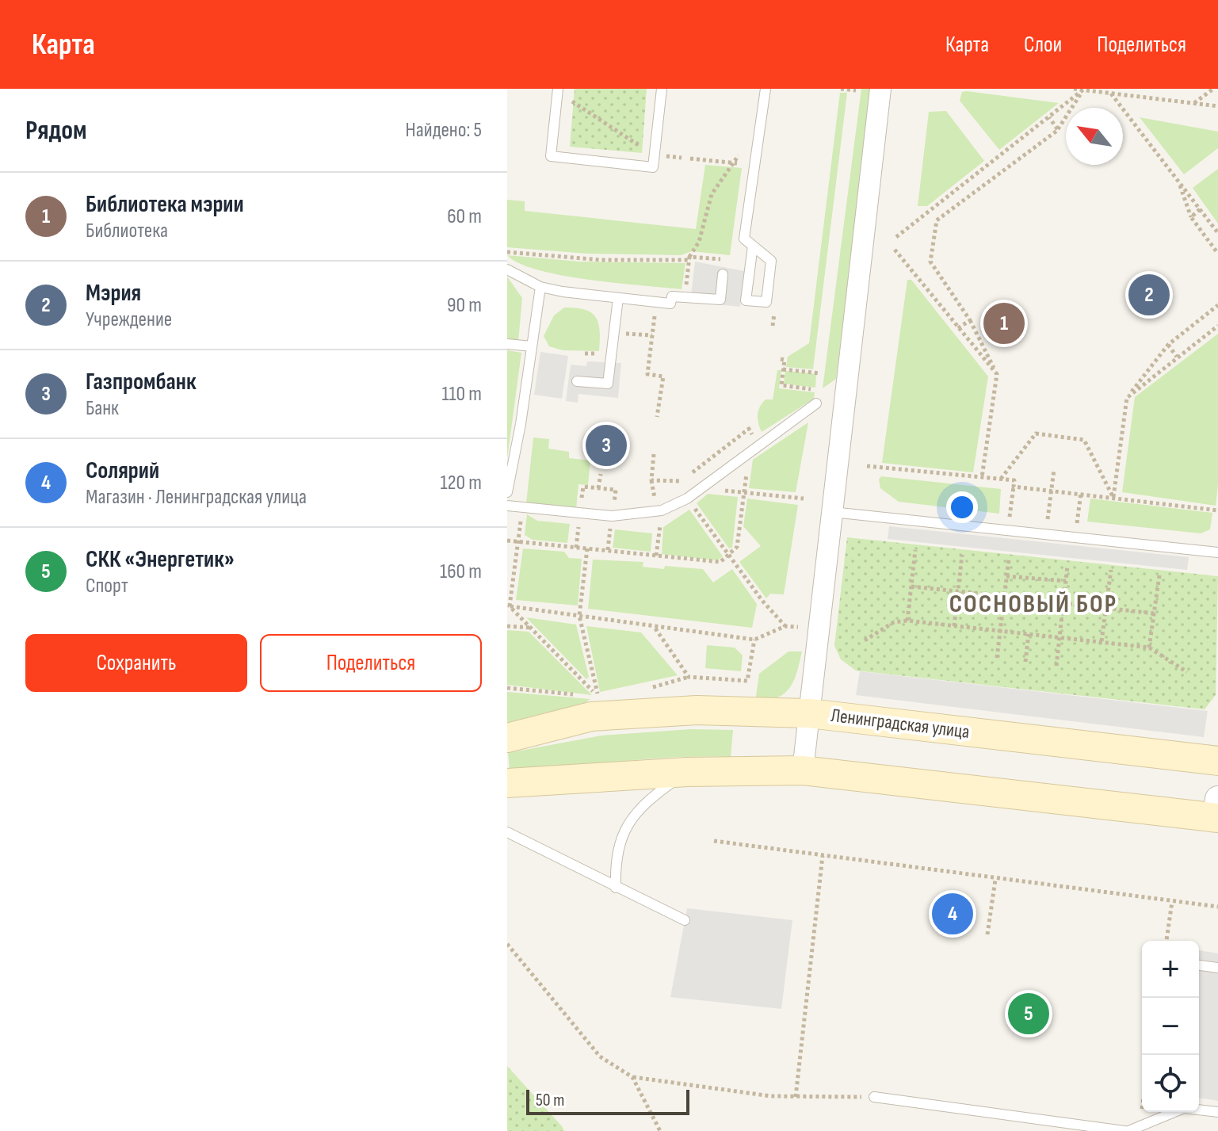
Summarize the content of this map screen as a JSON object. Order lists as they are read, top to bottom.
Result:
{
  "streets": {
    "main road": ["Ленинградская улица"]
  },
  "districts": ["СОСНОВЫЙ БОР"],
  "scale_bar": "50 m",
  "north": "top left",
  "page": {
    "header": "Карта",
    "nav": ["Карта", "Слои", "Поделиться"],
    "heading": ["Рядом", "Найдено: 5"],
    "list": [
      {
        "mark": "1",
        "name": "Библиотека мэрии",
        "note": "Библиотека",
        "value": "60 m"
      },
      {
        "mark": "2",
        "name": "Мэрия",
        "note": "Учреждение",
        "value": "90 m"
      },
      {
        "mark": "3",
        "name": "Газпромбанк",
        "note": "Банк",
        "value": "110 m"
      },
      {
        "mark": "4",
        "name": "Солярий",
        "note": "Магазин · Ленинградская улица",
        "value": "120 m"
      },
      {
        "mark": "5",
        "name": "СКК «Энергетик»",
        "note": "Спорт",
        "value": "160 m"
      }
    ],
    "pins": [
      "2",
      "1",
      "3",
      "4",
      "5"
    ],
    "buttons": ["Сохранить", "Поделиться"],
    "map_buttons": ["+", "−"],
    "scale": "50 m"
  }
}
